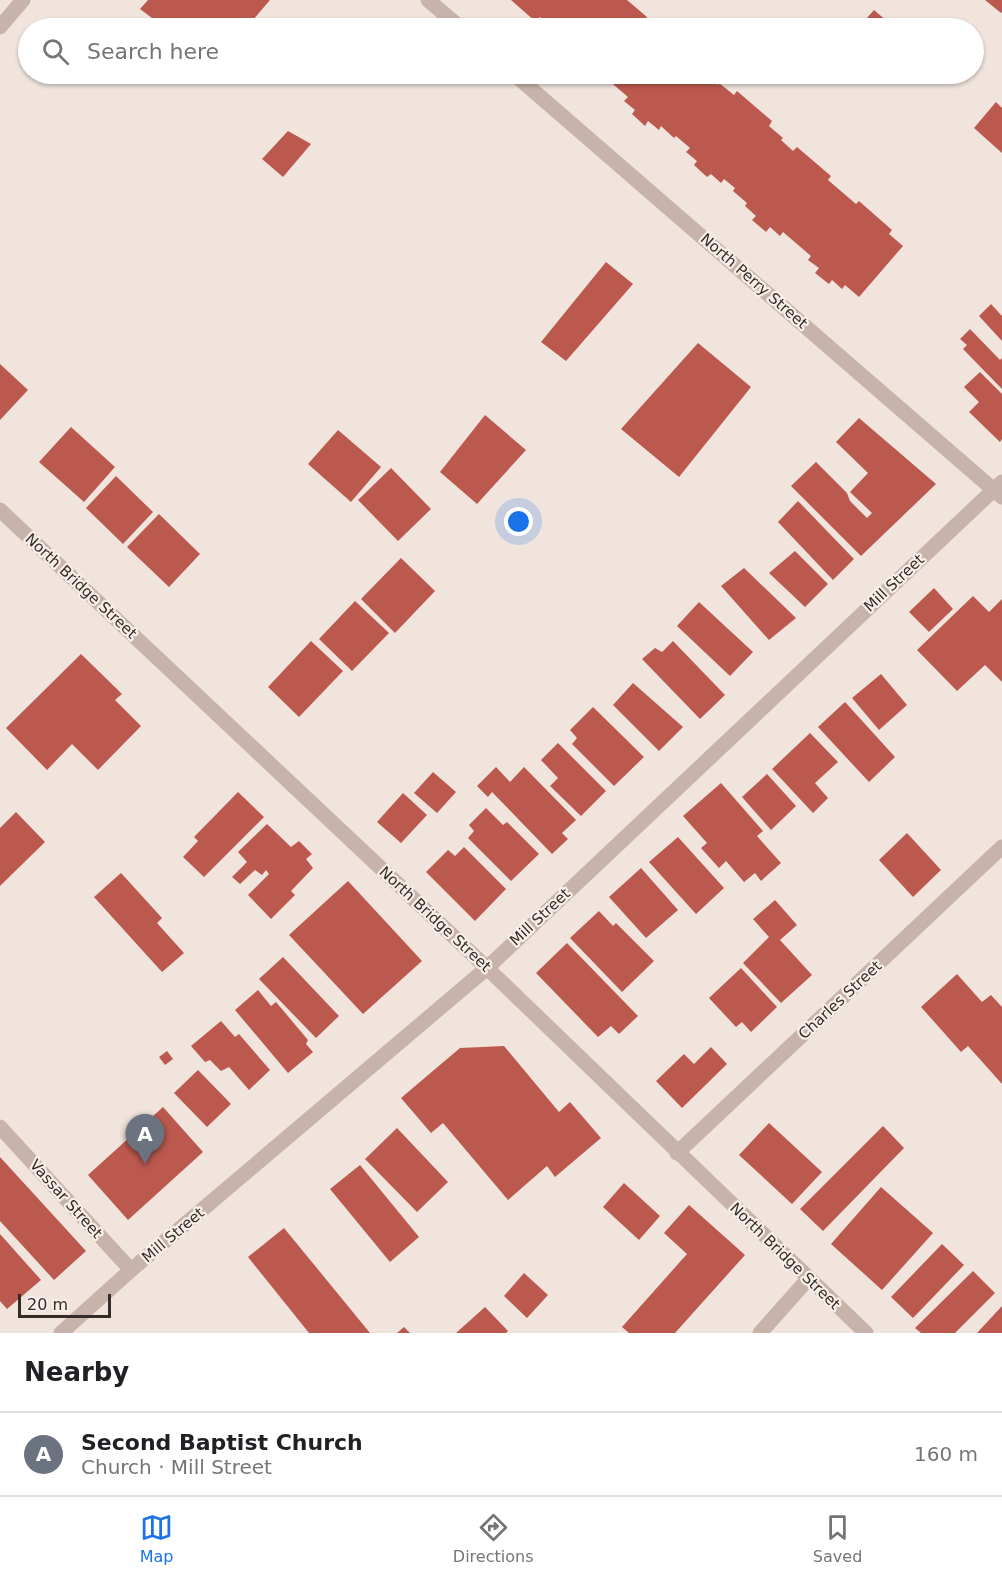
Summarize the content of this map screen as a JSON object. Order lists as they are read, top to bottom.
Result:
{
  "streets": {
    "street": [
      "North Perry Street",
      "Mill Street",
      "North Bridge Street",
      "Charles Street",
      "Vassar Street"
    ]
  },
  "crossings": [
    ["North Perry Street", "Mill Street"],
    ["Mill Street", "North Bridge Street"],
    ["Mill Street", "Vassar Street"],
    ["North Bridge Street", "Charles Street"]
  ],
  "scale_bar": "20 m",
  "page": {
    "search": "Search here",
    "pins": "A",
    "scale": "20 m",
    "heading": "Nearby",
    "list": [
      {
        "mark": "A",
        "name": "Second Baptist Church",
        "note": "Church · Mill Street",
        "value": "160 m"
      }
    ],
    "nav": ["Map", "Directions", "Saved"]
  }
}
